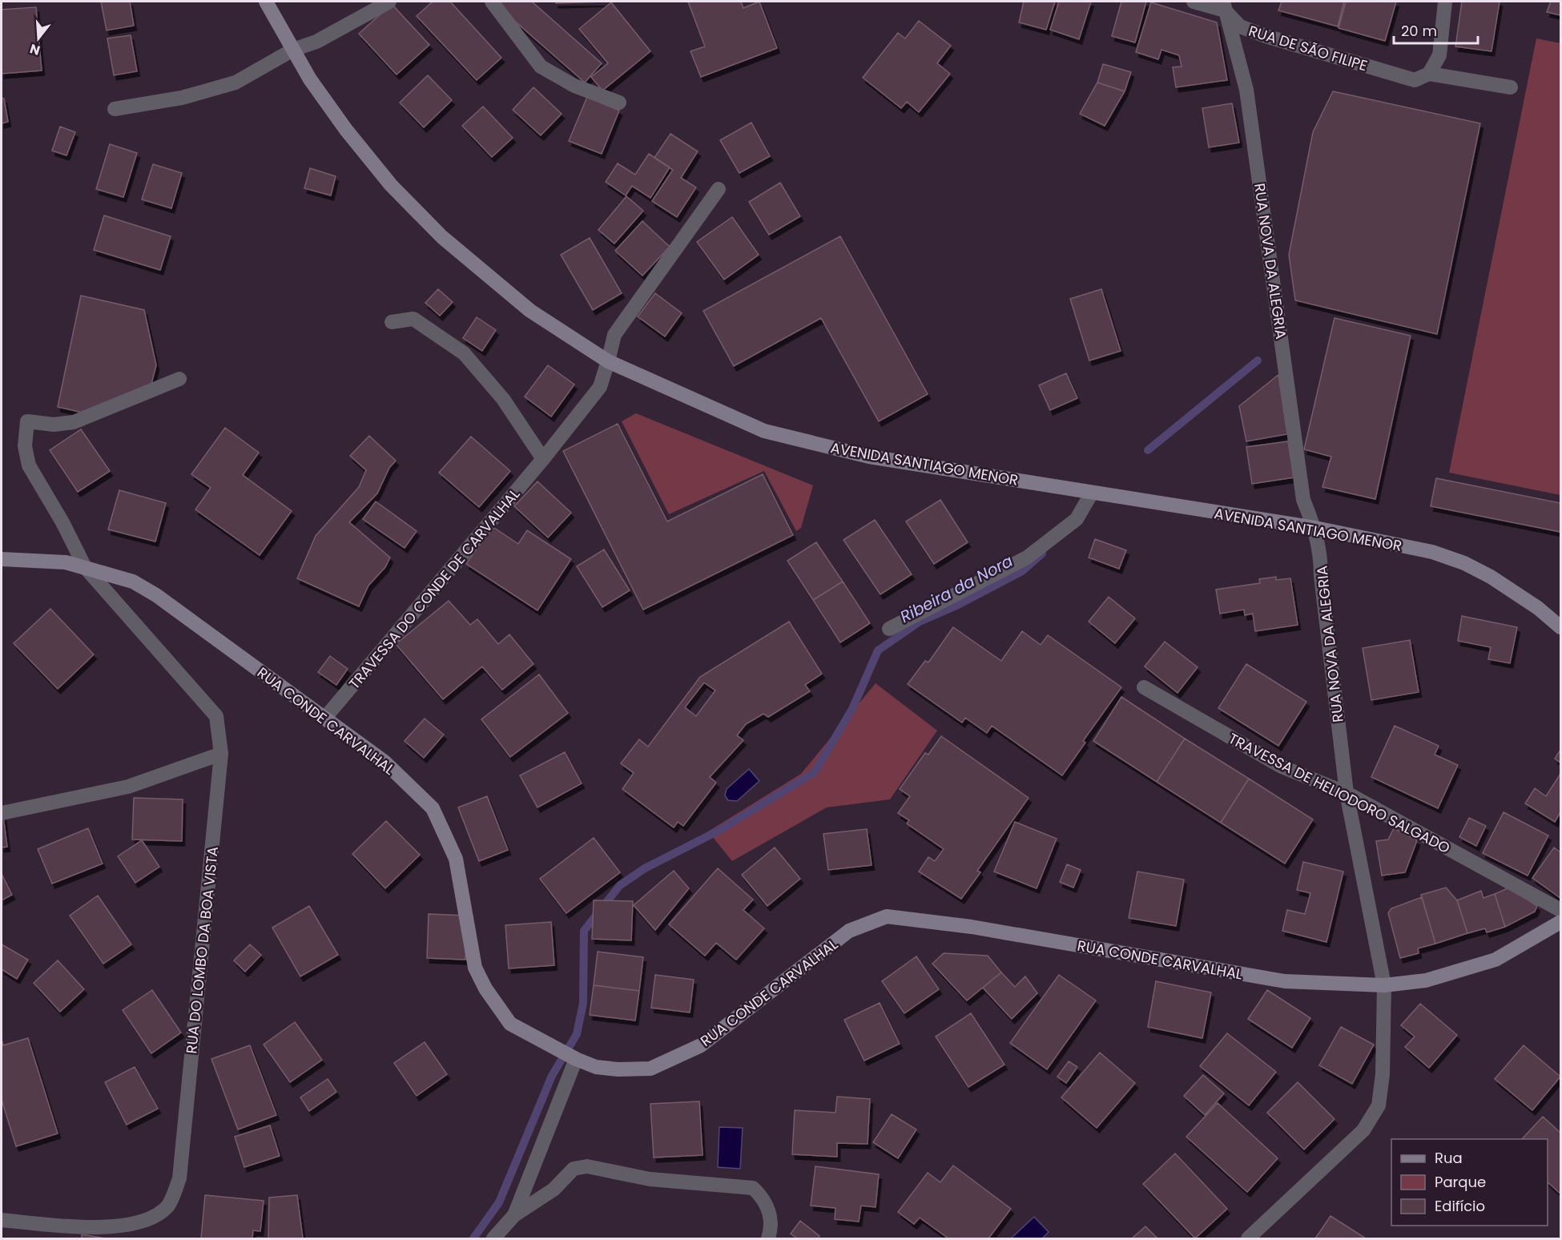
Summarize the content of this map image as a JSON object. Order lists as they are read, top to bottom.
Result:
{
  "streets": {
    "street": [
      "RUA DE SÃO FILIPE",
      "RUA NOVA DA ALEGRIA",
      "AVENIDA SANTIAGO MENOR",
      "TRAVESSA DO CONDE DE CARVALHAL",
      "RUA CONDE CARVALHAL",
      "TRAVESSA DE HELIODORO SALGADO",
      "RUA DO LOMBO DA BOA VISTA"
    ]
  },
  "crossings": [
    ["RUA DE SÃO FILIPE", "RUA NOVA DA ALEGRIA"],
    ["RUA NOVA DA ALEGRIA", "AVENIDA SANTIAGO MENOR"],
    ["RUA NOVA DA ALEGRIA", "RUA CONDE CARVALHAL"],
    ["RUA NOVA DA ALEGRIA", "TRAVESSA DE HELIODORO SALGADO"],
    ["AVENIDA SANTIAGO MENOR", "TRAVESSA DO CONDE DE CARVALHAL"],
    ["TRAVESSA DO CONDE DE CARVALHAL", "RUA CONDE CARVALHAL"],
    ["RUA CONDE CARVALHAL", "RUA DO LOMBO DA BOA VISTA"]
  ],
  "water": ["Ribeira da Nora"],
  "legend": ["Rua", "Parque", "Edifício"],
  "scale_bar": "20 m",
  "north": "bottom"
}
